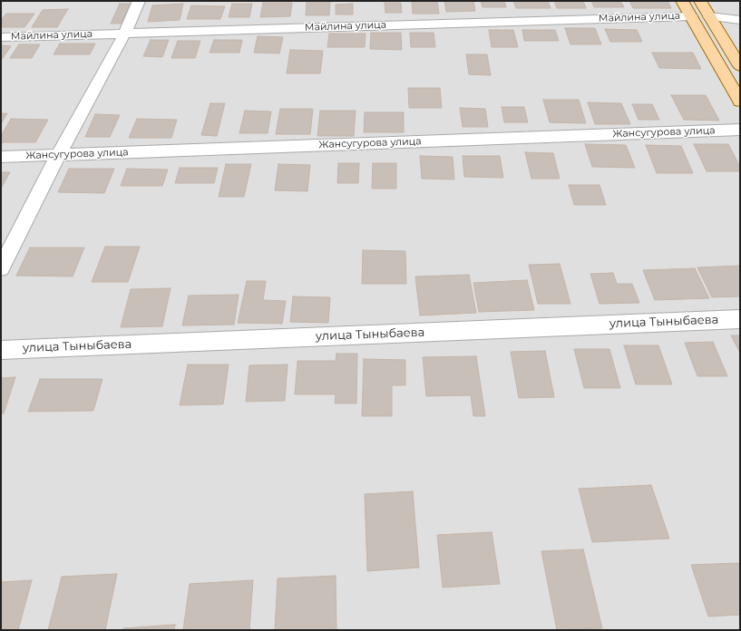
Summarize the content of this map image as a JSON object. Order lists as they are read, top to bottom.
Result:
{
  "streets": {
    "street": ["Майлина улица", "Жансугурова улица", "улица Тыныбаева"]
  }
}
